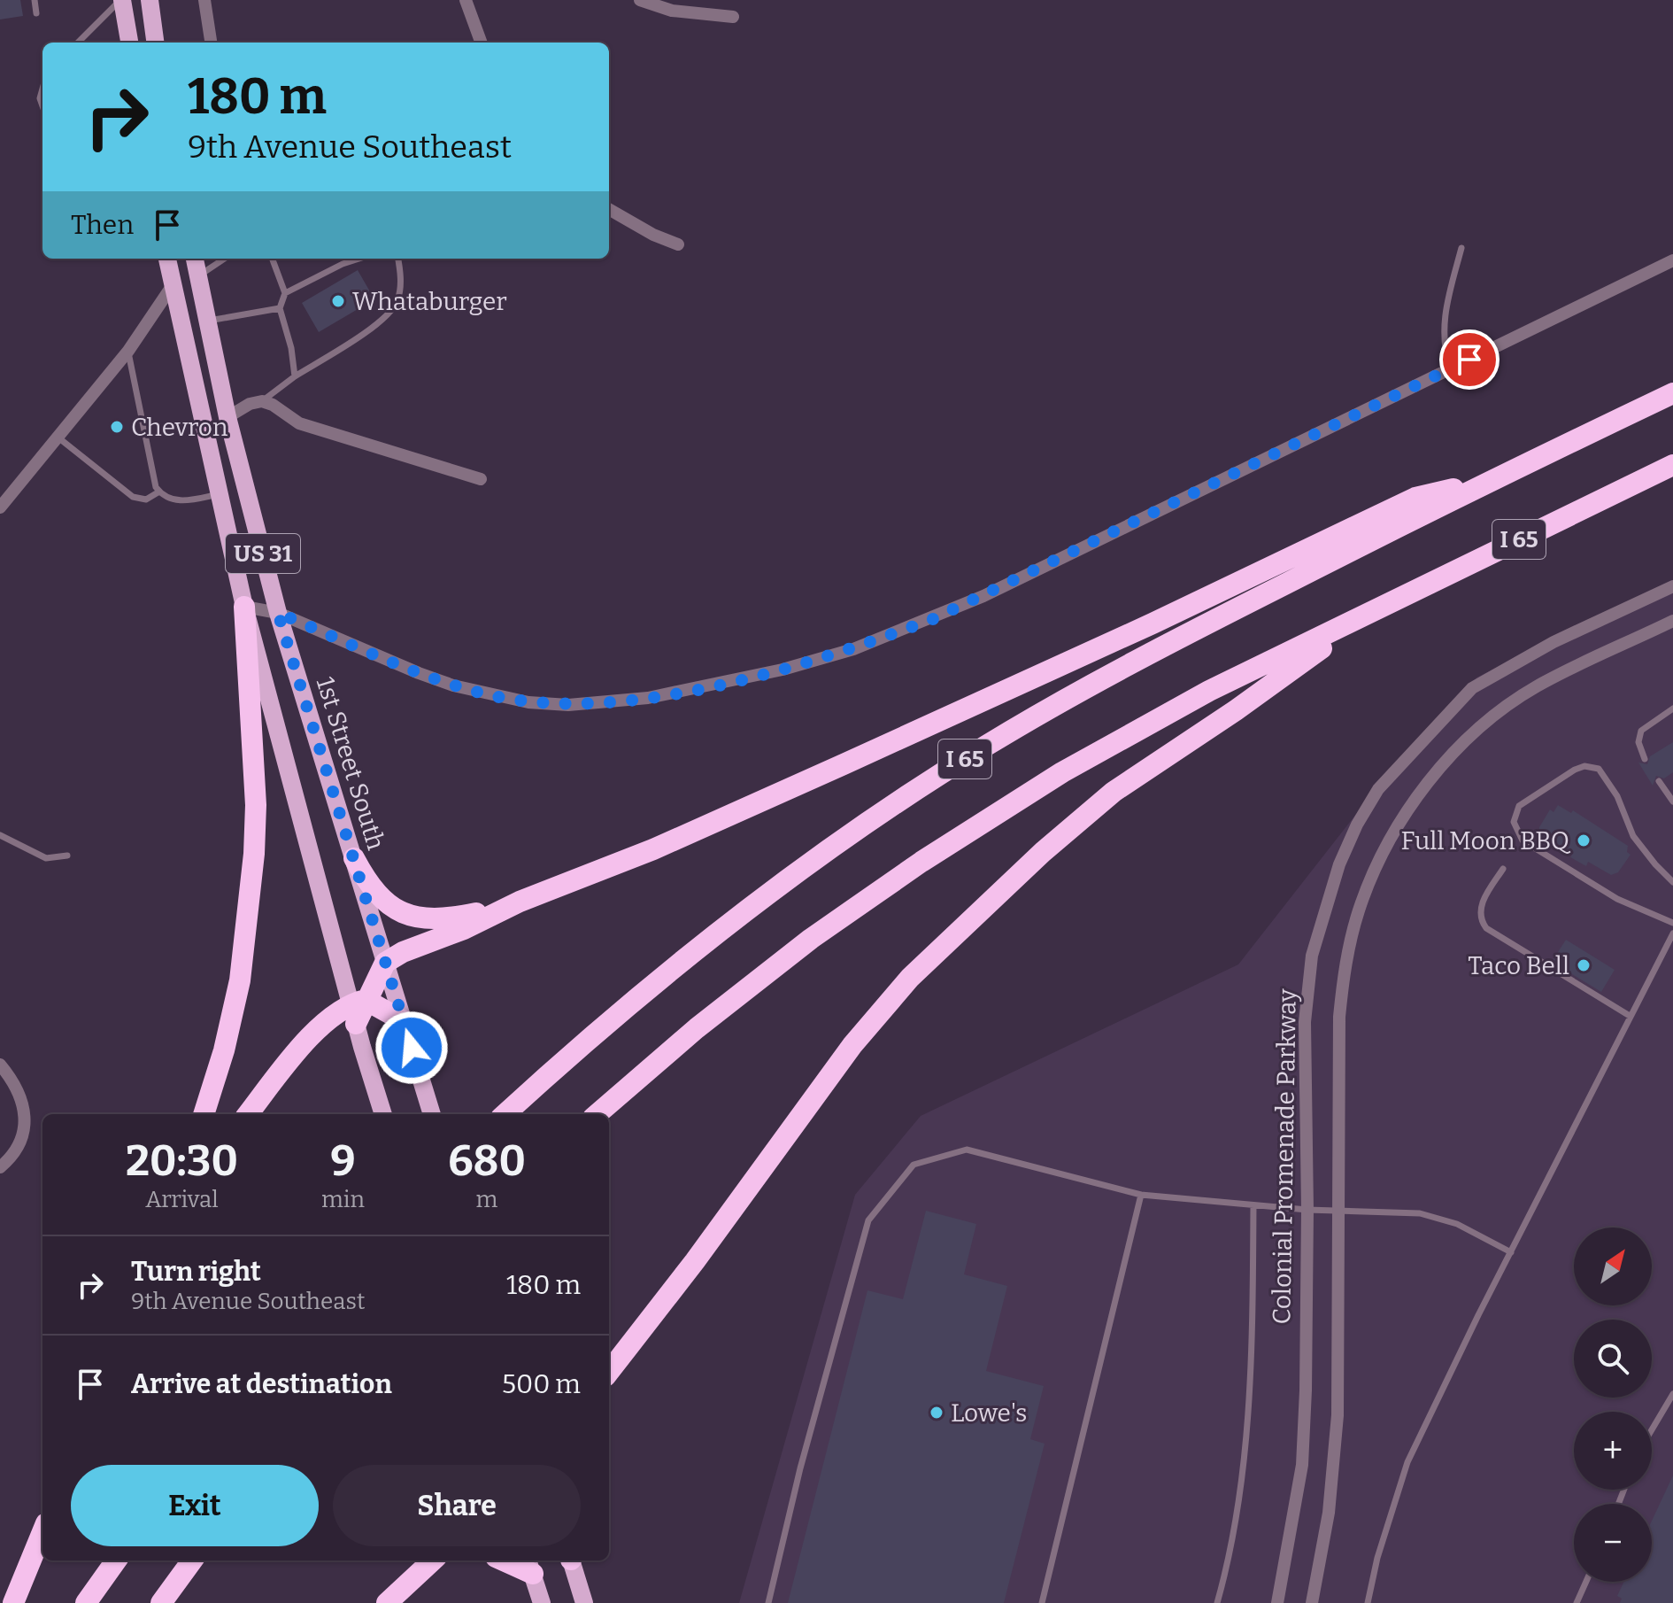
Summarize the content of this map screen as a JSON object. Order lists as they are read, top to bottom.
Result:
{
  "streets": {
    "highway": ["I 65"],
    "main road": ["US 31", "1st Street South"],
    "street": ["Colonial Promenade Parkway"]
  },
  "places": [
    "Whataburger",
    "Chevron",
    "Full Moon BBQ",
    "Taco Bell",
    "Lowe's"
  ],
  "north": "top right",
  "page": {
    "turn": ["180 m", "9th Avenue Southeast"],
    "then": "Then",
    "eta": [
      "20:30",
      "Arrival",
      "9",
      "min",
      "680",
      "m"
    ],
    "map_buttons": ["+", "−"],
    "list": [
      {
        "name": "Turn right",
        "note": "9th Avenue Southeast",
        "value": "180 m"
      },
      {
        "name": "Arrive at destination",
        "value": "500 m"
      }
    ],
    "buttons": ["Exit", "Share"]
  }
}
